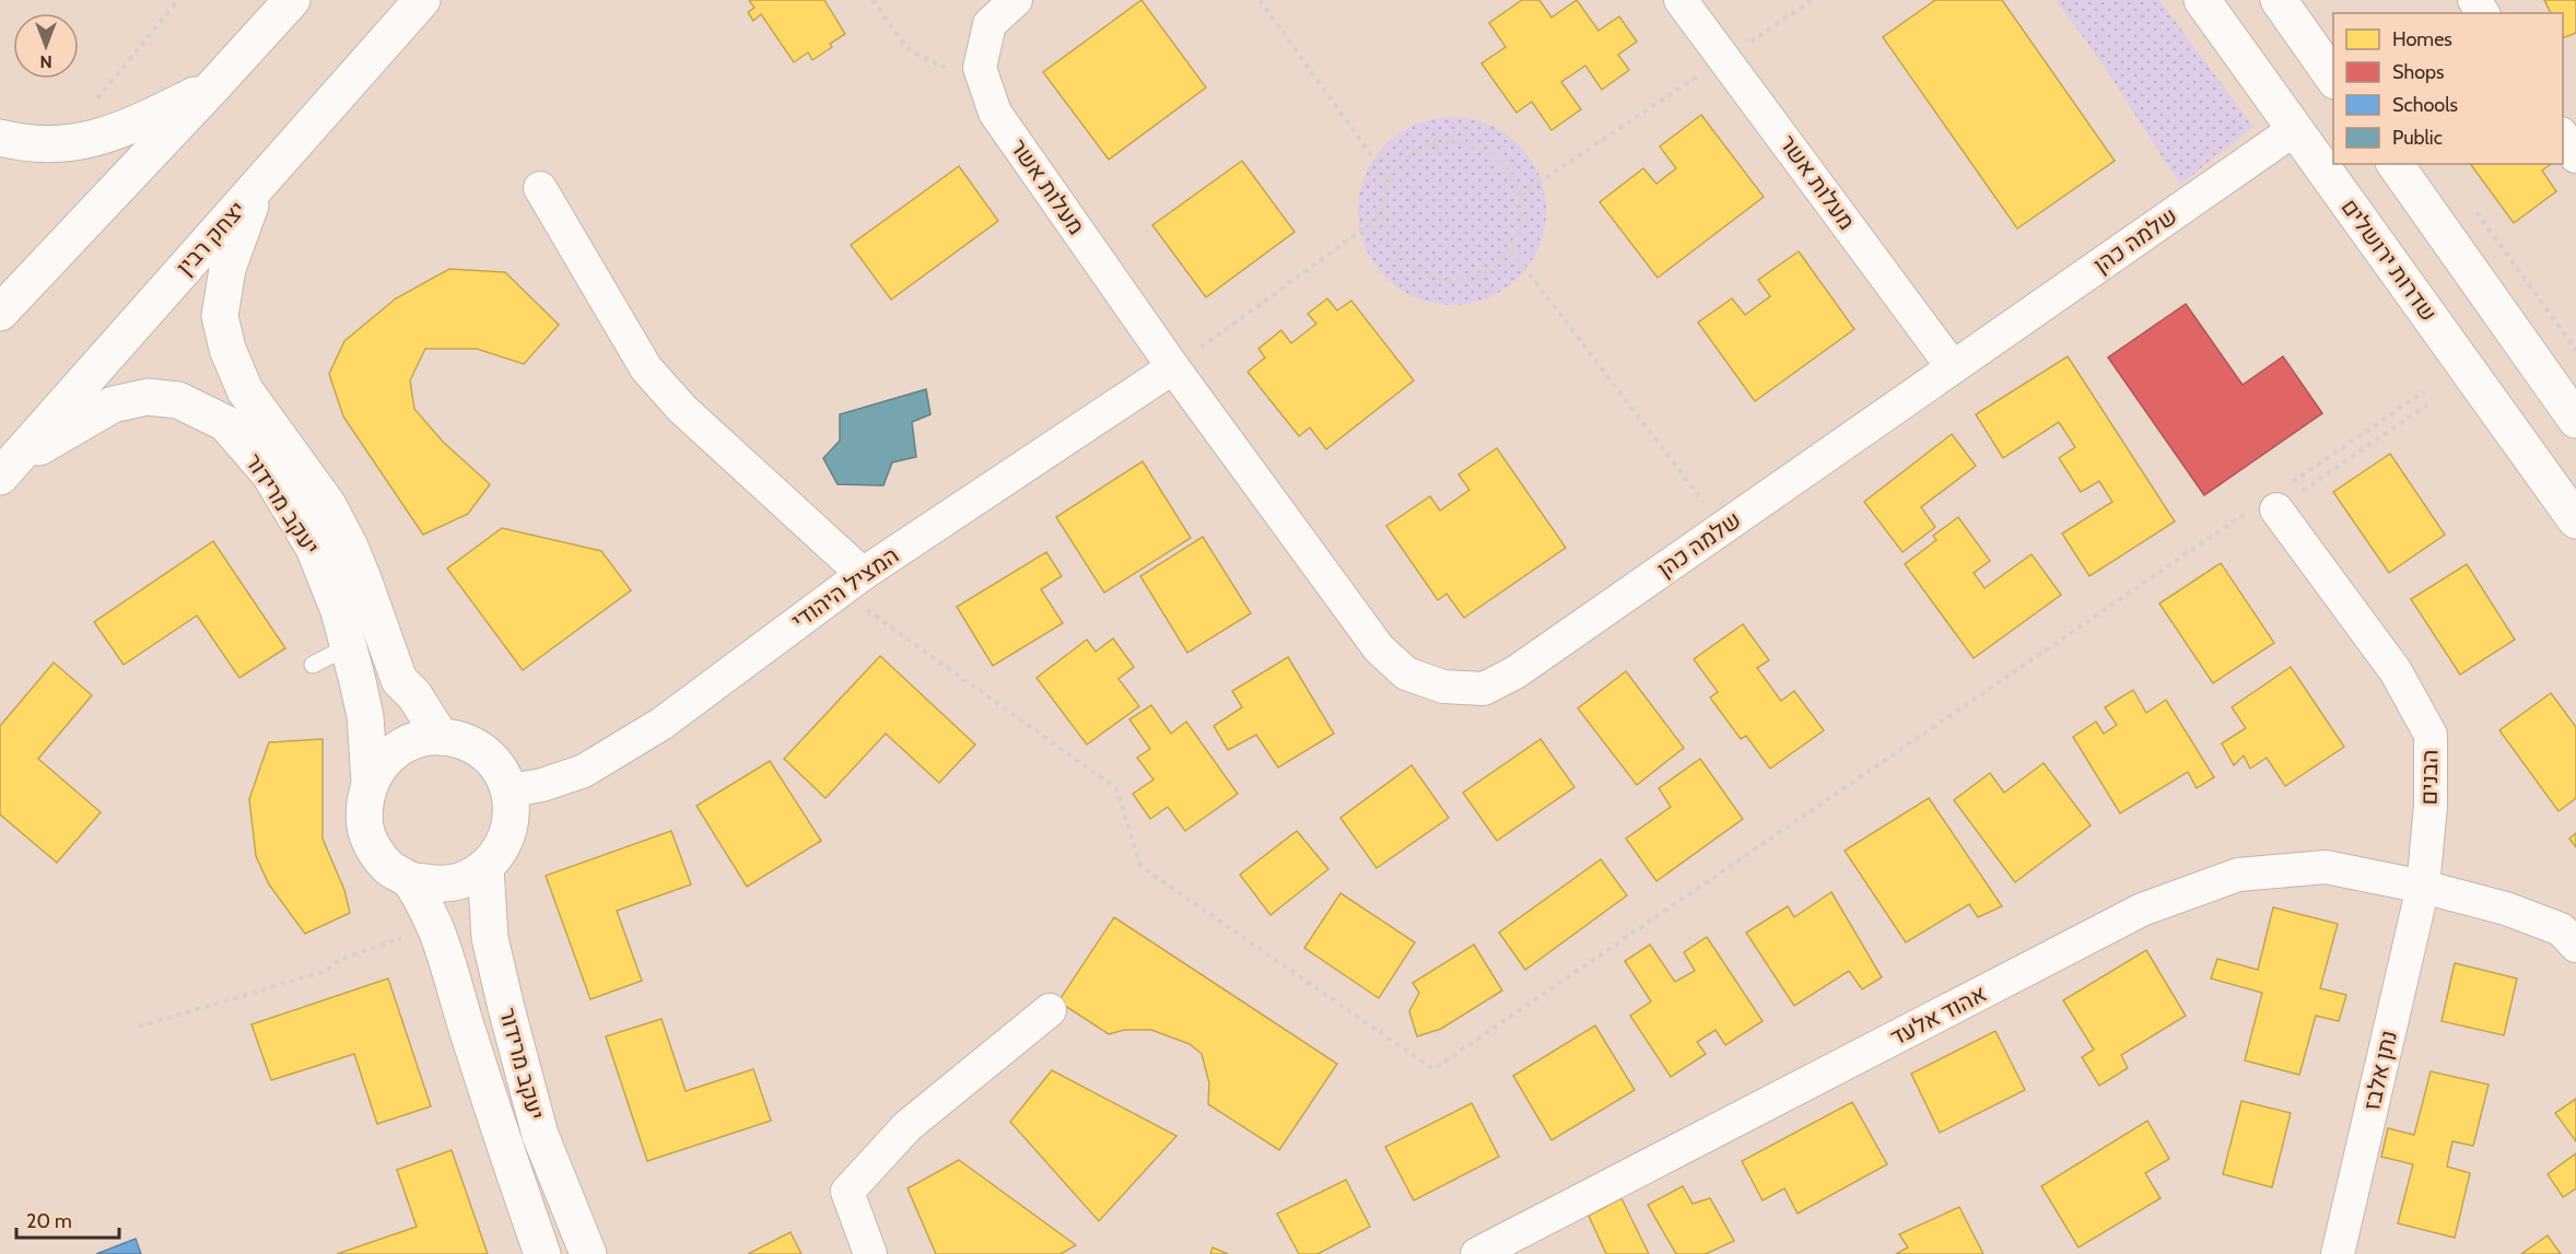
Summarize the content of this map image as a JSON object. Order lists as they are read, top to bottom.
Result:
{
  "streets": {
    "street": [
      "מעלות אשר",
      "יצחק רבין",
      "שלמה כהן",
      "שדרות ירושלים",
      "יעקב מרידור",
      "המציל היהודי",
      "הבנים",
      "אהוד אלעד",
      "נתן אלבז"
    ]
  },
  "crossings": [
    ["מעלות אשר", "שלמה כהן"],
    ["מעלות אשר", "המציל היהודי"],
    ["יצחק רבין", "יעקב מרידור"],
    ["שלמה כהן", "שדרות ירושלים"],
    ["שלמה כהן", "המציל היהודי"],
    ["יעקב מרידור", "המציל היהודי"],
    ["הבנים", "אהוד אלעד"],
    ["הבנים", "נתן אלבז"],
    ["אהוד אלעד", "נתן אלבז"]
  ],
  "legend": [
    "Homes",
    "Shops",
    "Schools",
    "Public"
  ],
  "scale_bar": "20 m",
  "north": "bottom"
}
